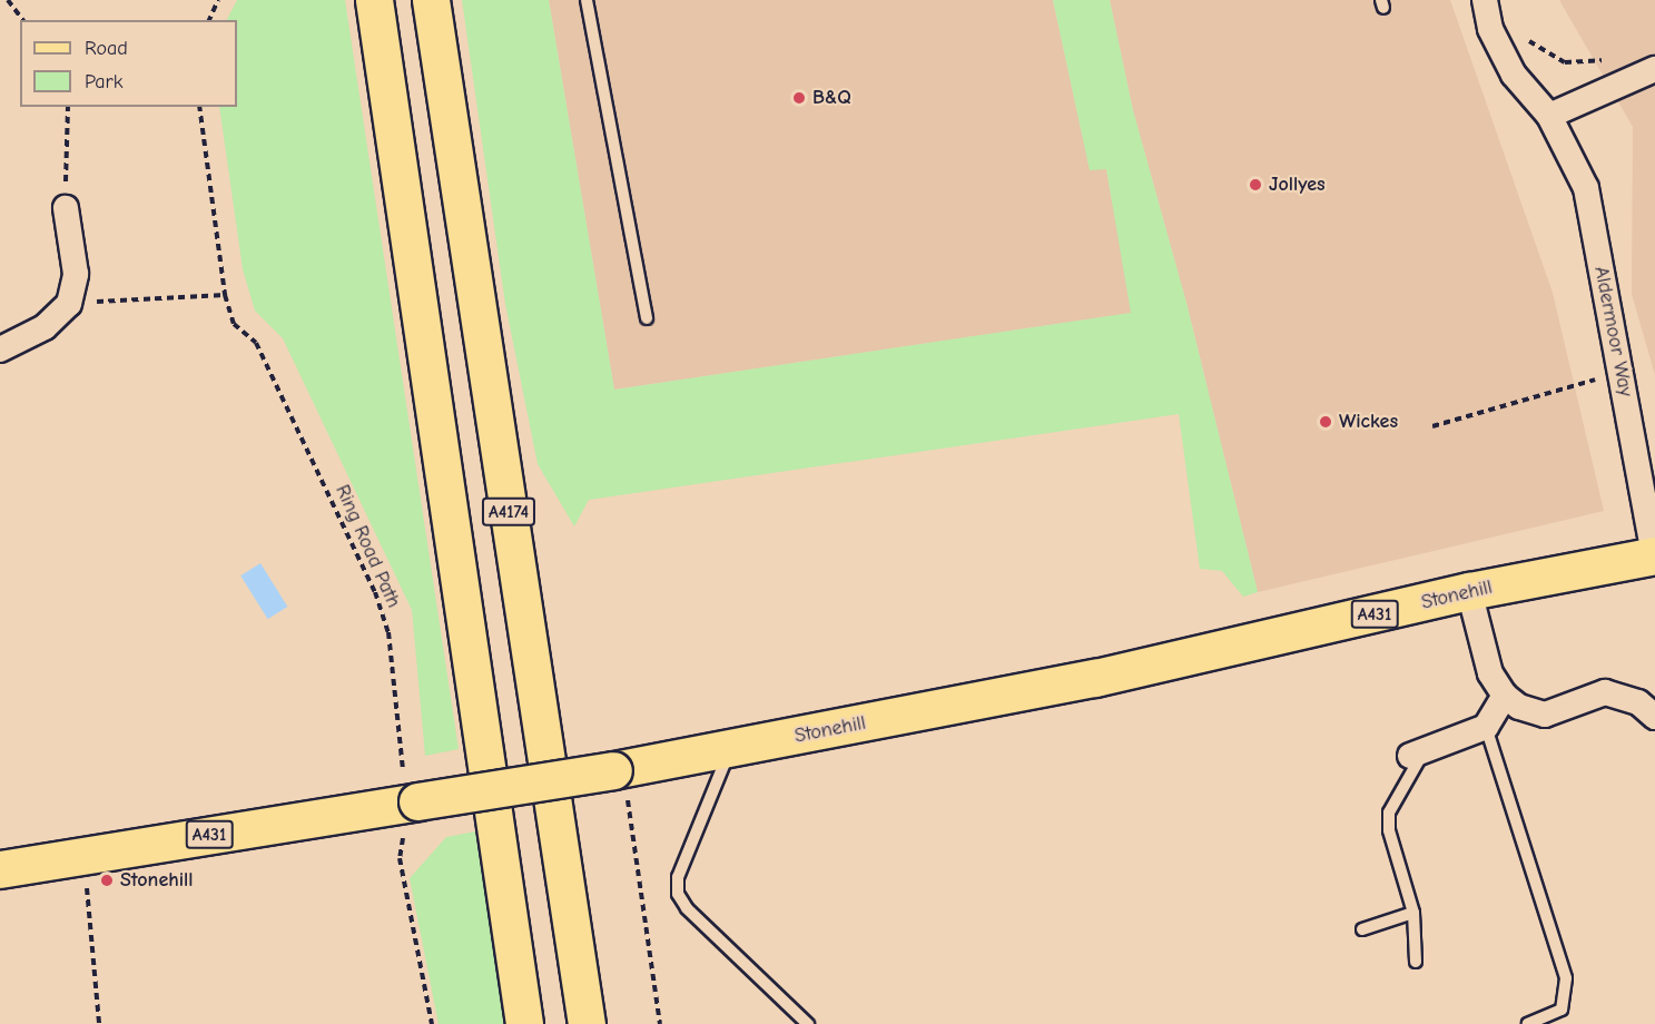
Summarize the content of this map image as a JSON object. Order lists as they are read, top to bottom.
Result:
{
  "streets": {
    "main road": ["A4174", "Stonehill", "A431"],
    "street": ["Aldermoor Way"],
    "path": ["Ring Road Path"]
  },
  "crossings": [
    ["Aldermoor Way", "Stonehill"],
    ["Ring Road Path", "Stonehill"]
  ],
  "places": [
    "B&Q",
    "Jollyes",
    "Wickes",
    "Stonehill"
  ],
  "legend": ["Road", "Park"]
}
